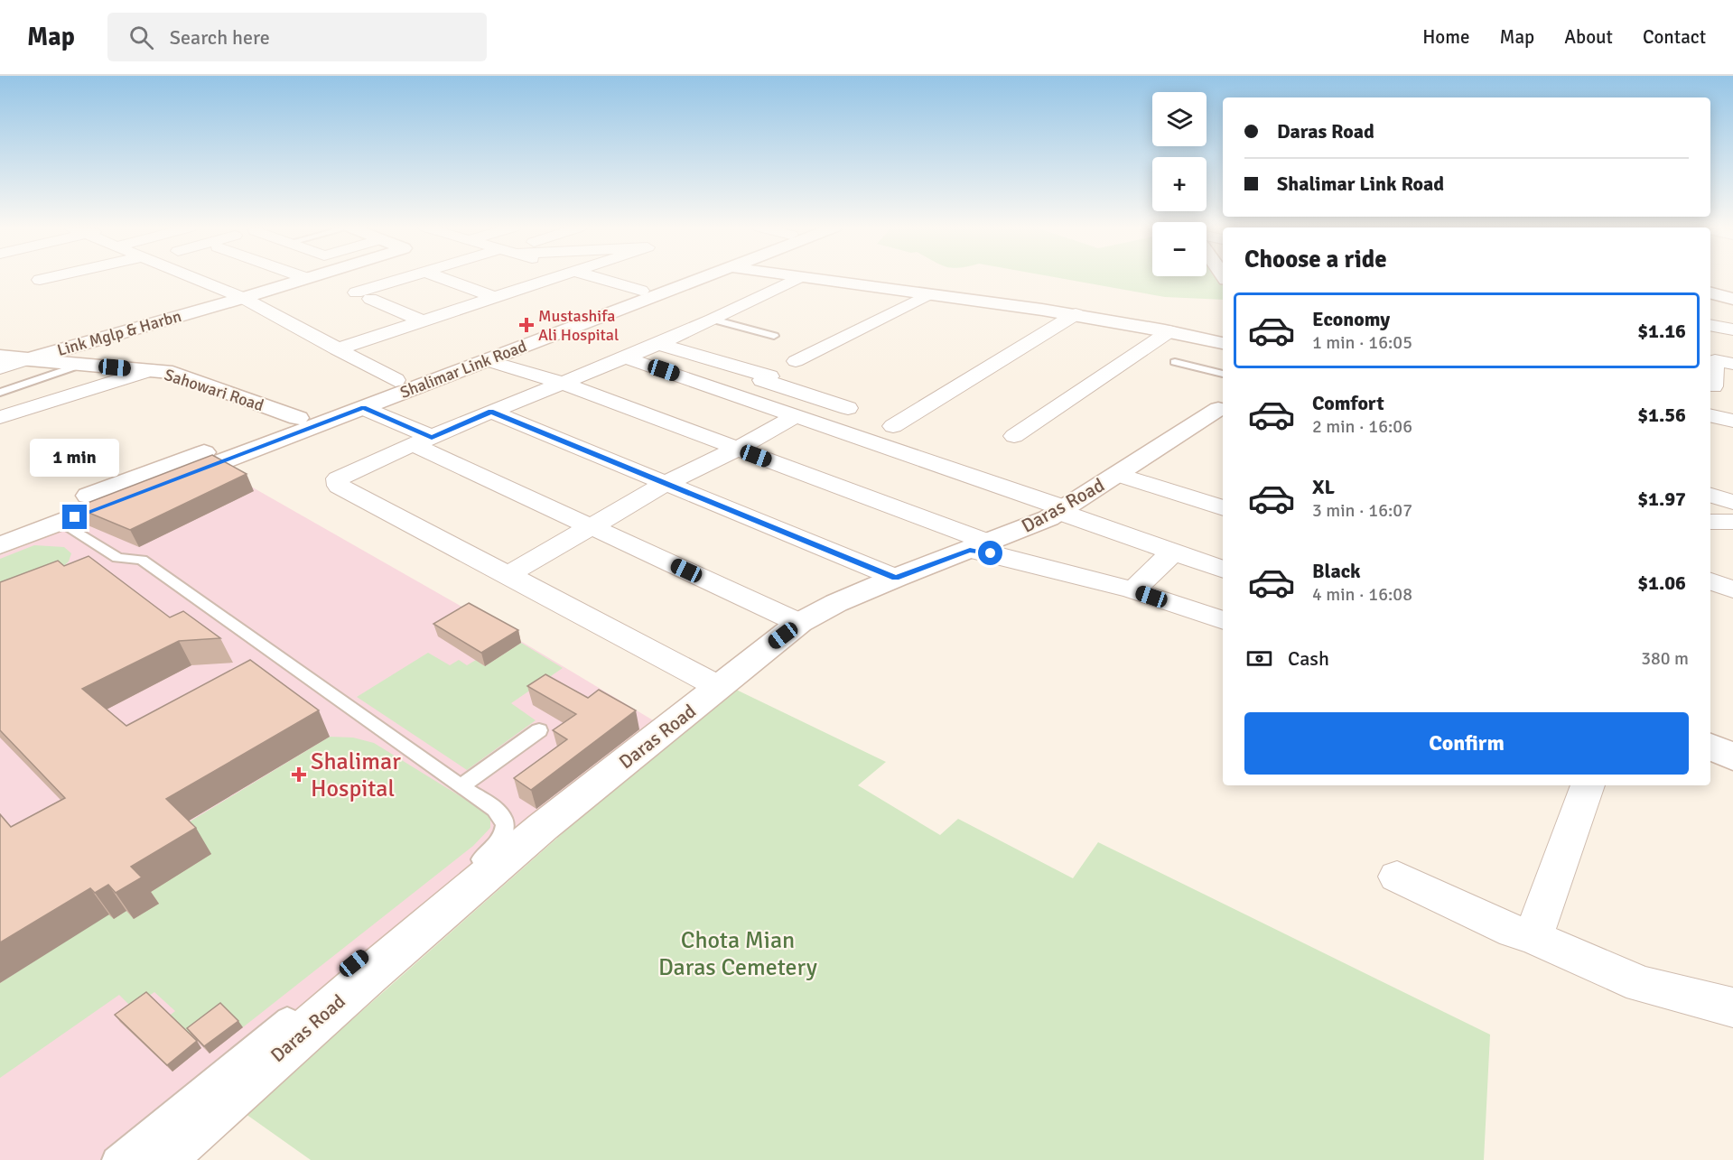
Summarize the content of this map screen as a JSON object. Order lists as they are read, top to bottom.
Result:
{
  "streets": {
    "street": [
      "Link Mglp & Harbn",
      "Shalimar Link Road",
      "Sahowari Road",
      "Daras Road"
    ]
  },
  "crossings": [
    ["Link Mglp & Harbn", "Sahowari Road"],
    ["Shalimar Link Road", "Sahowari Road"]
  ],
  "parks": ["Chota Mian Daras Cemetery"],
  "places": {
    "health": ["Mustashifa Ali Hospital", "Shalimar Hospital"]
  },
  "page": {
    "header": "Map",
    "search": "Search here",
    "nav": [
      "Home",
      "Map",
      "About",
      "Contact"
    ],
    "map_buttons": ["+", "−"],
    "banner": ["Daras Road", "Shalimar Link Road"],
    "heading": "Choose a ride",
    "list": [
      {
        "name": "Economy",
        "note": "1 min · 16:05",
        "value": "$1.16"
      },
      {
        "name": "Comfort",
        "note": "2 min · 16:06",
        "value": "$1.56"
      },
      {
        "name": "XL",
        "note": "3 min · 16:07",
        "value": "$1.97"
      },
      {
        "name": "Black",
        "note": "4 min · 16:08",
        "value": "$1.06"
      }
    ],
    "bubble": "1 min",
    "pay": ["Cash", "380 m"],
    "buttons": "Confirm"
  }
}
